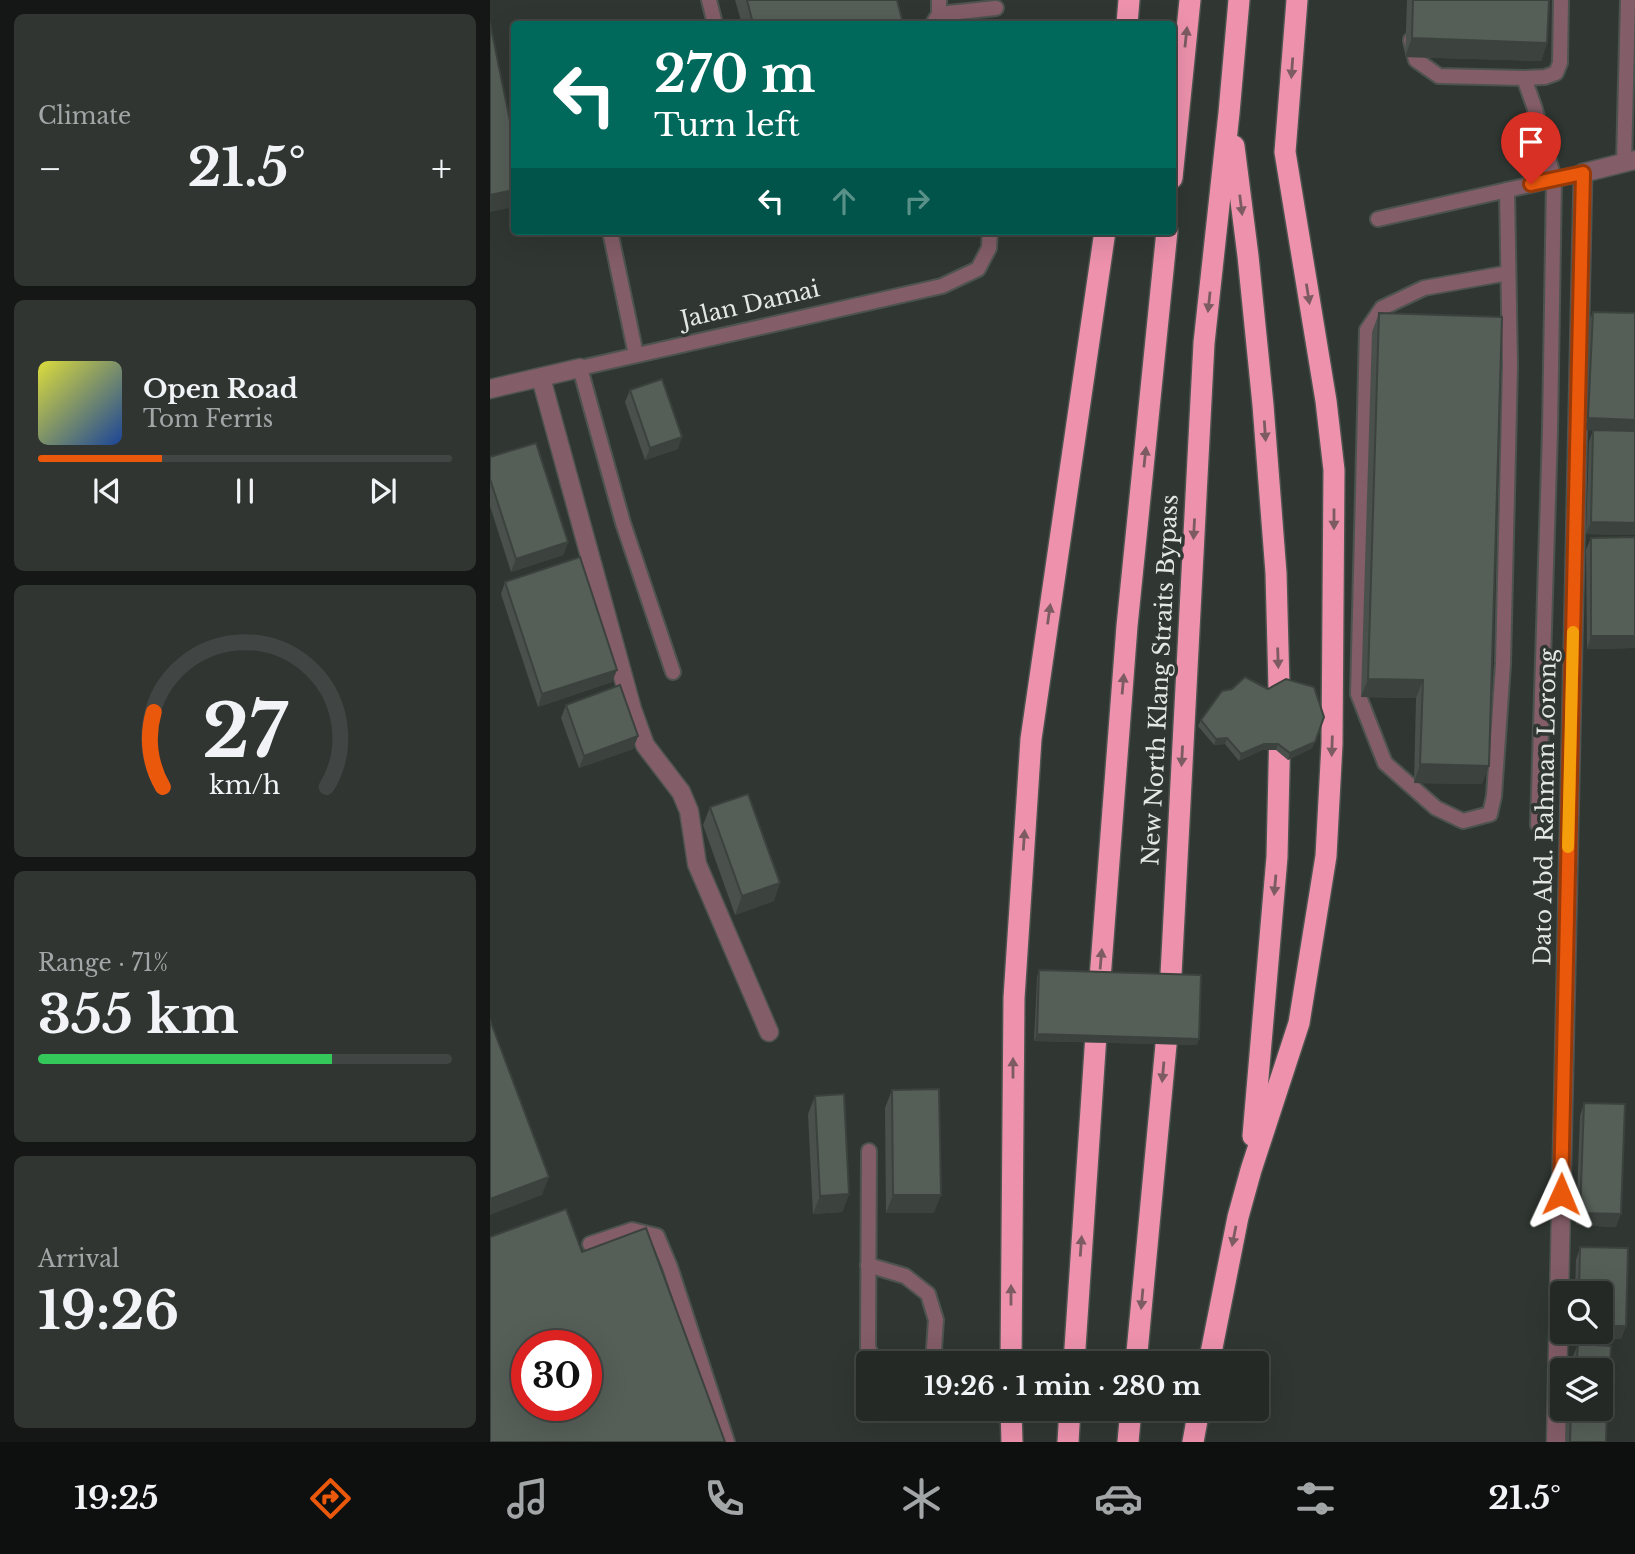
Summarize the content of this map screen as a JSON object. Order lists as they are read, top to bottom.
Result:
{
  "streets": {
    "highway": ["New North Klang Straits Bypass"],
    "street": ["Jalan Damai", "Dato Abd. Rahman Lorong"]
  },
  "page": {
    "tile": [
      "Climate",
      ["Range · 71%", "355 km"],
      ["Arrival", "19:26"]
    ],
    "turn": ["270 m", "Turn left"],
    "heat": ["−", "21.5°", "+"],
    "song": ["Open Road", "Tom Ferris"],
    "limit": "30",
    "trip": "19:26 · 1 min · 280 m",
    "tabs": ["19:25", "21.5°"],
    "gauge": ["27", "km/h"]
  }
}
